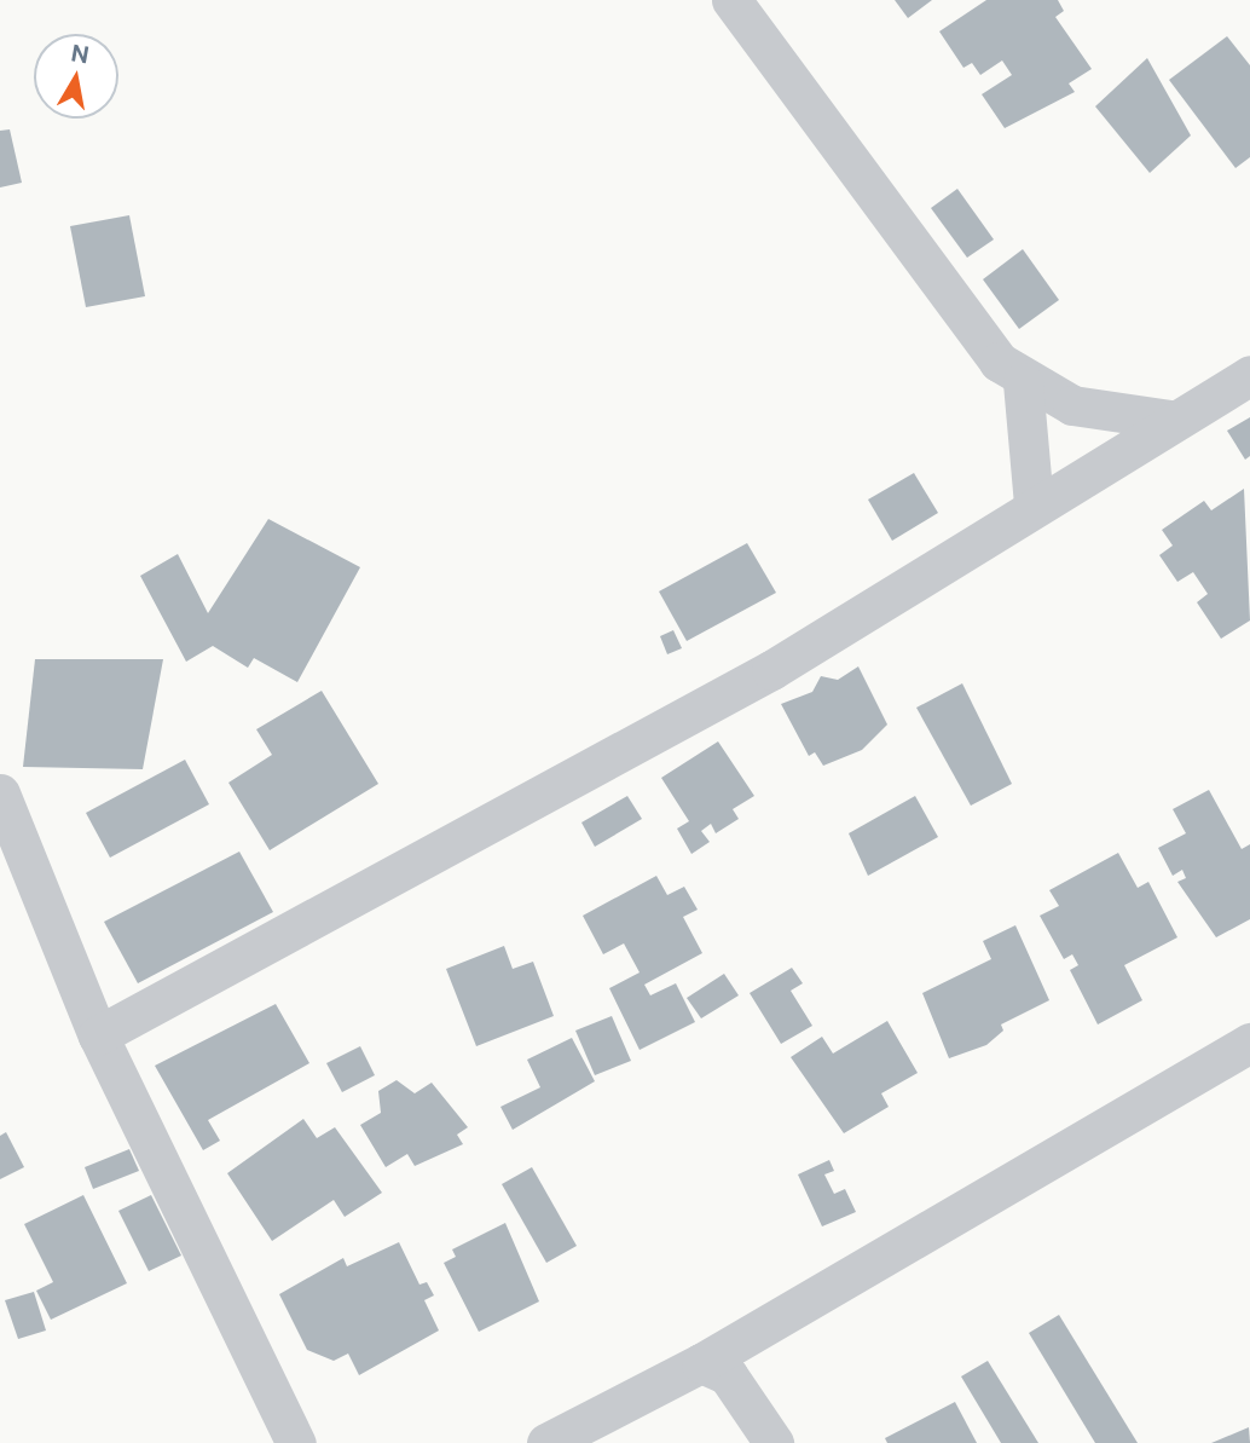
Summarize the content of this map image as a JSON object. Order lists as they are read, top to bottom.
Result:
{
  "north": "top"
}
